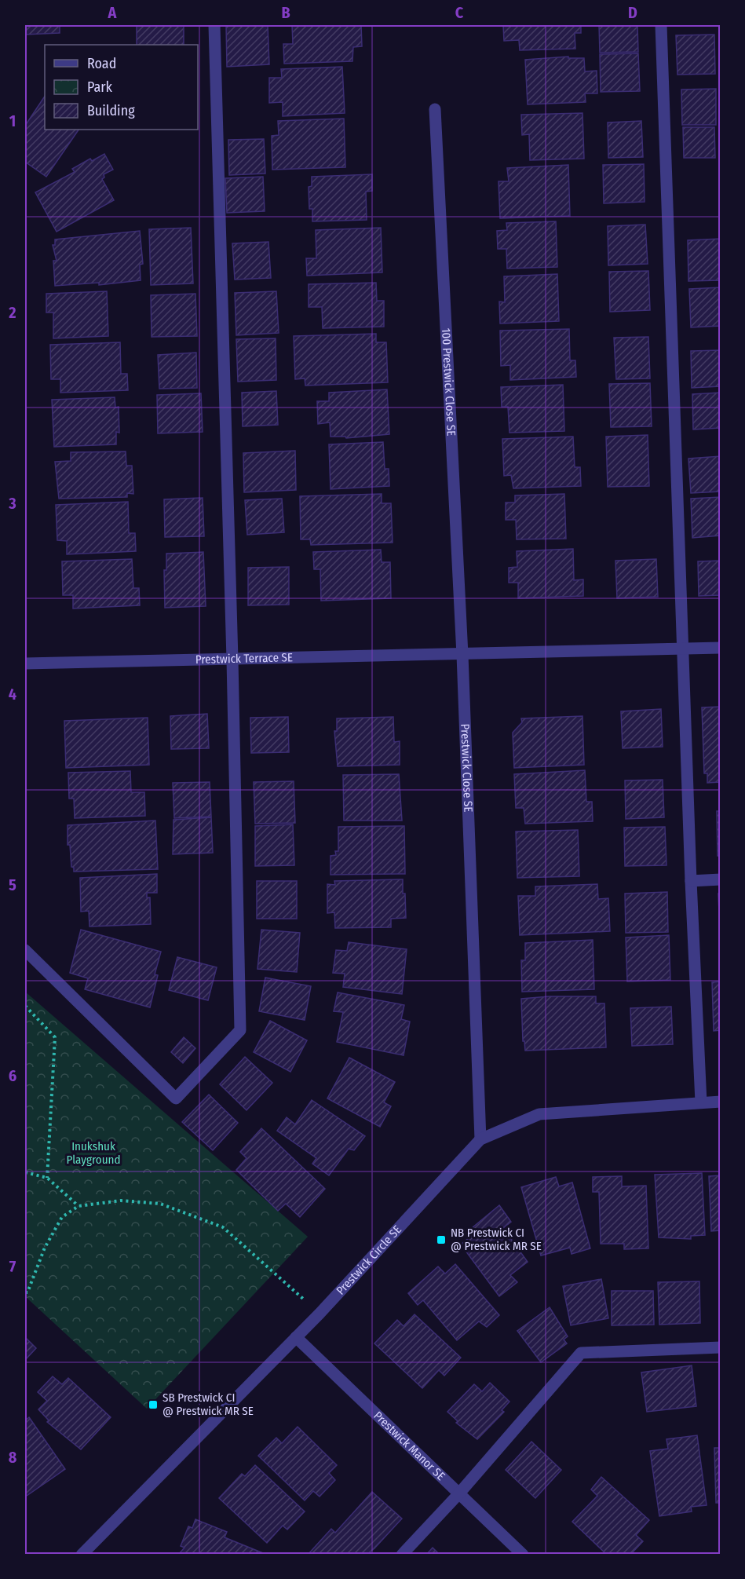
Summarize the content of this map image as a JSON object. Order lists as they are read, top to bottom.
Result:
{
  "streets": {
    "street": [
      "100 Prestwick Close SE",
      "Prestwick Terrace SE",
      "Prestwick Close SE",
      "Prestwick Circle SE",
      "Prestwick Manor SE"
    ]
  },
  "crossings": [
    ["100 Prestwick Close SE", "Prestwick Terrace SE"],
    ["100 Prestwick Close SE", "Prestwick Close SE"],
    ["Prestwick Terrace SE", "Prestwick Close SE"],
    ["Prestwick Close SE", "Prestwick Circle SE"],
    ["Prestwick Circle SE", "Prestwick Manor SE"]
  ],
  "parks": ["Inukshuk Playground"],
  "places": {
    "transit": ["NB Prestwick CI @ Prestwick MR SE", "SB Prestwick CI @ Prestwick MR SE"]
  },
  "legend": ["Road", "Park", "Building"],
  "grid": {
    "columns": [
      "A",
      "B",
      "C",
      "D"
    ],
    "rows": [
      "1",
      "2",
      "3",
      "4",
      "5",
      "6",
      "7",
      "8"
    ]
  }
}
